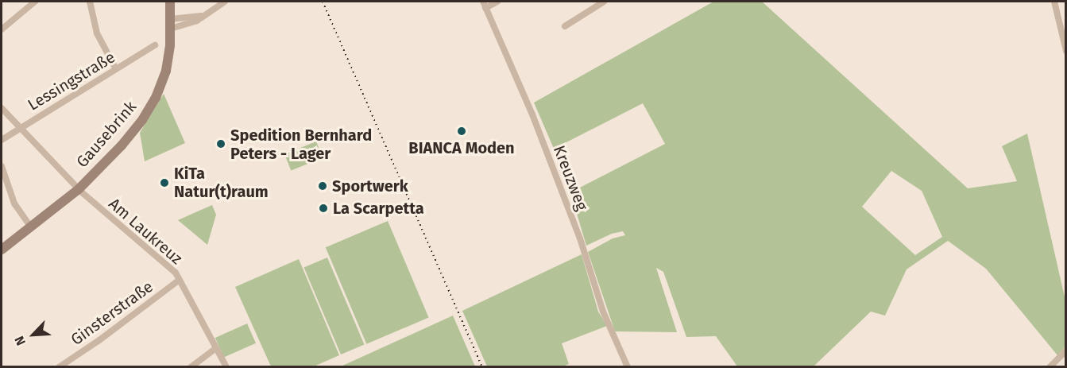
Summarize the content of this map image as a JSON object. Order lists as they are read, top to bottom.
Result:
{
  "streets": {
    "main road": ["Gausebrink"],
    "street": [
      "Lessingstraße",
      "Kreuzweg",
      "Am Laukreuz",
      "Ginsterstraße"
    ]
  },
  "crossings": [
    ["Lessingstraße", "Am Laukreuz"],
    ["Gausebrink", "Am Laukreuz"],
    ["Am Laukreuz", "Ginsterstraße"]
  ],
  "places": [
    "BIANCA Moden",
    "Spedition Bernhard Peters - Lager",
    "KiTa Natur(t)raum",
    "Sportwerk",
    "La Scarpetta"
  ],
  "north": "bottom left"
}
